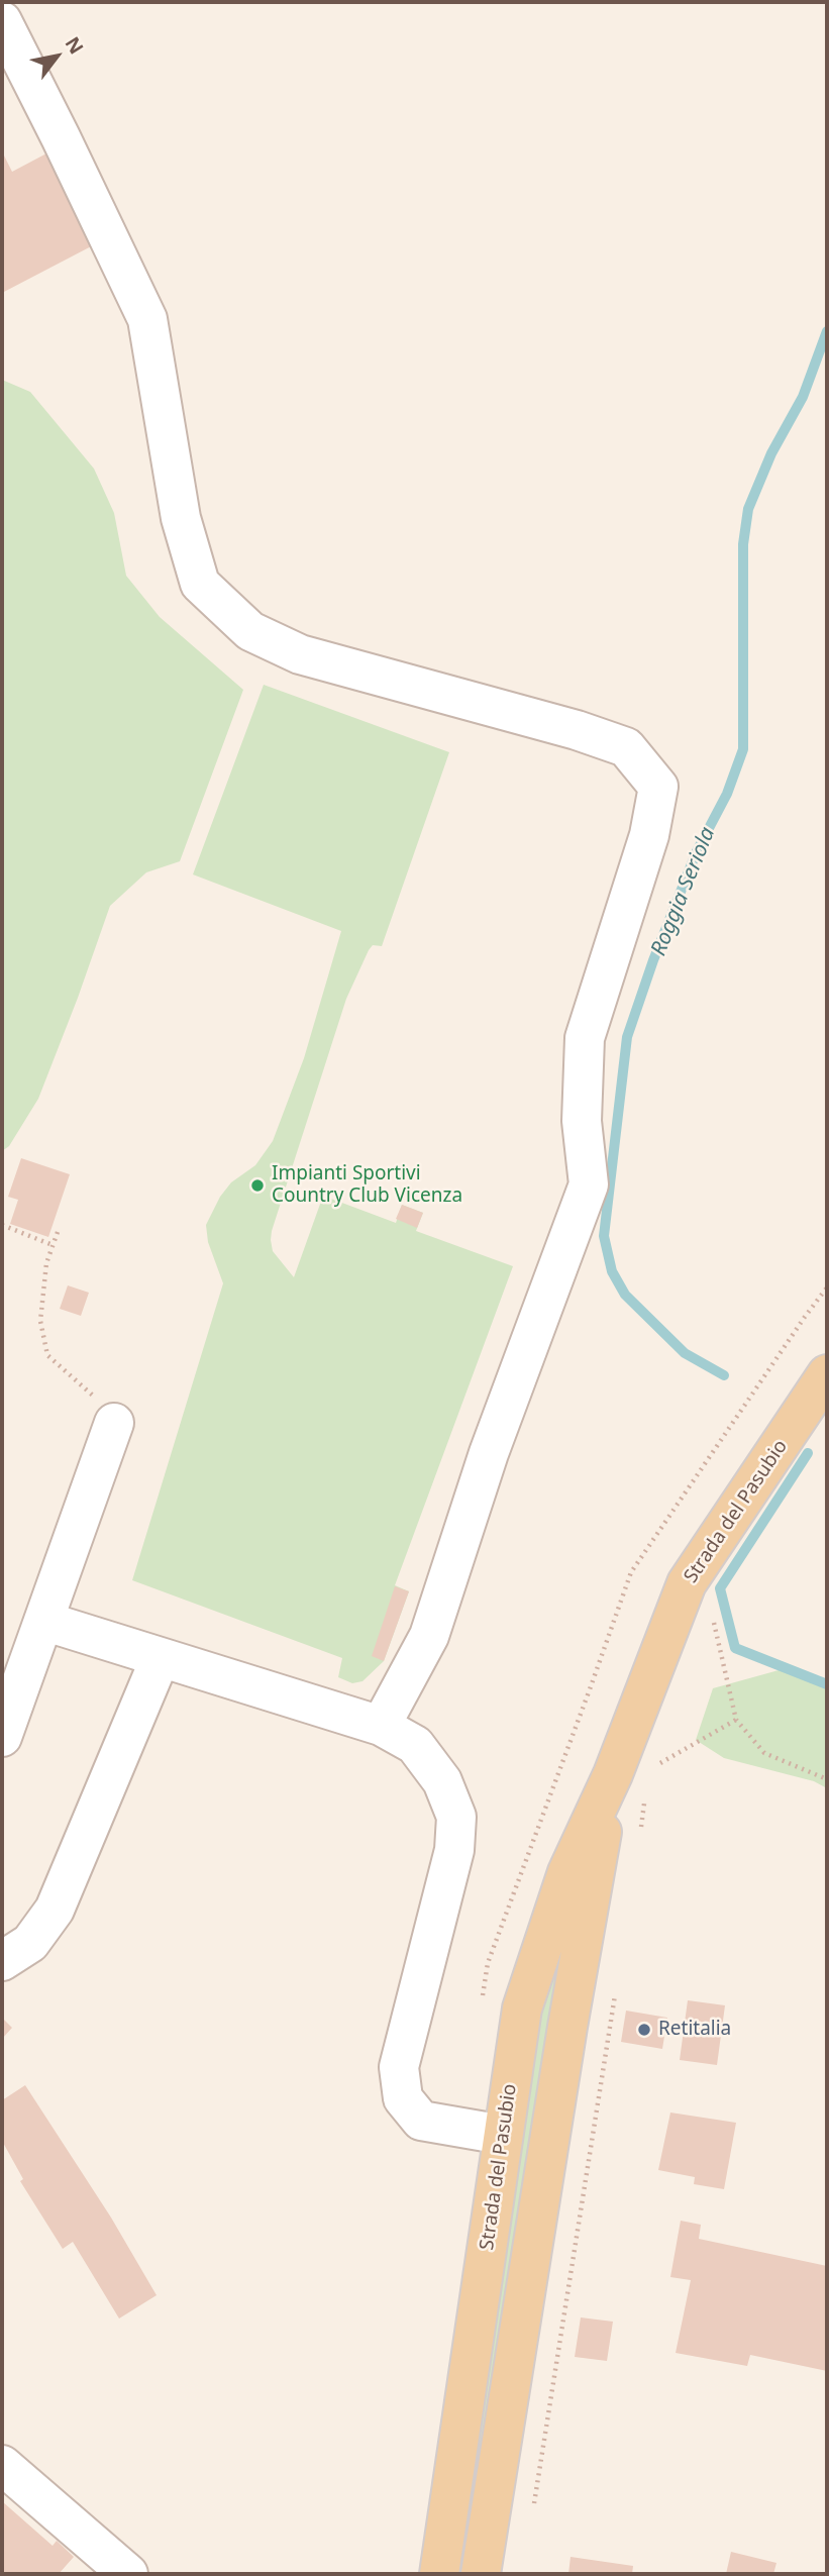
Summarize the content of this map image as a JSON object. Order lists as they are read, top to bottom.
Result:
{
  "streets": {
    "main road": ["Strada del Pasubio"]
  },
  "water": ["Roggia Seriola"],
  "places": ["Impianti Sportivi Country Club Vicenza", "Retitalia"],
  "north": "top right"
}
